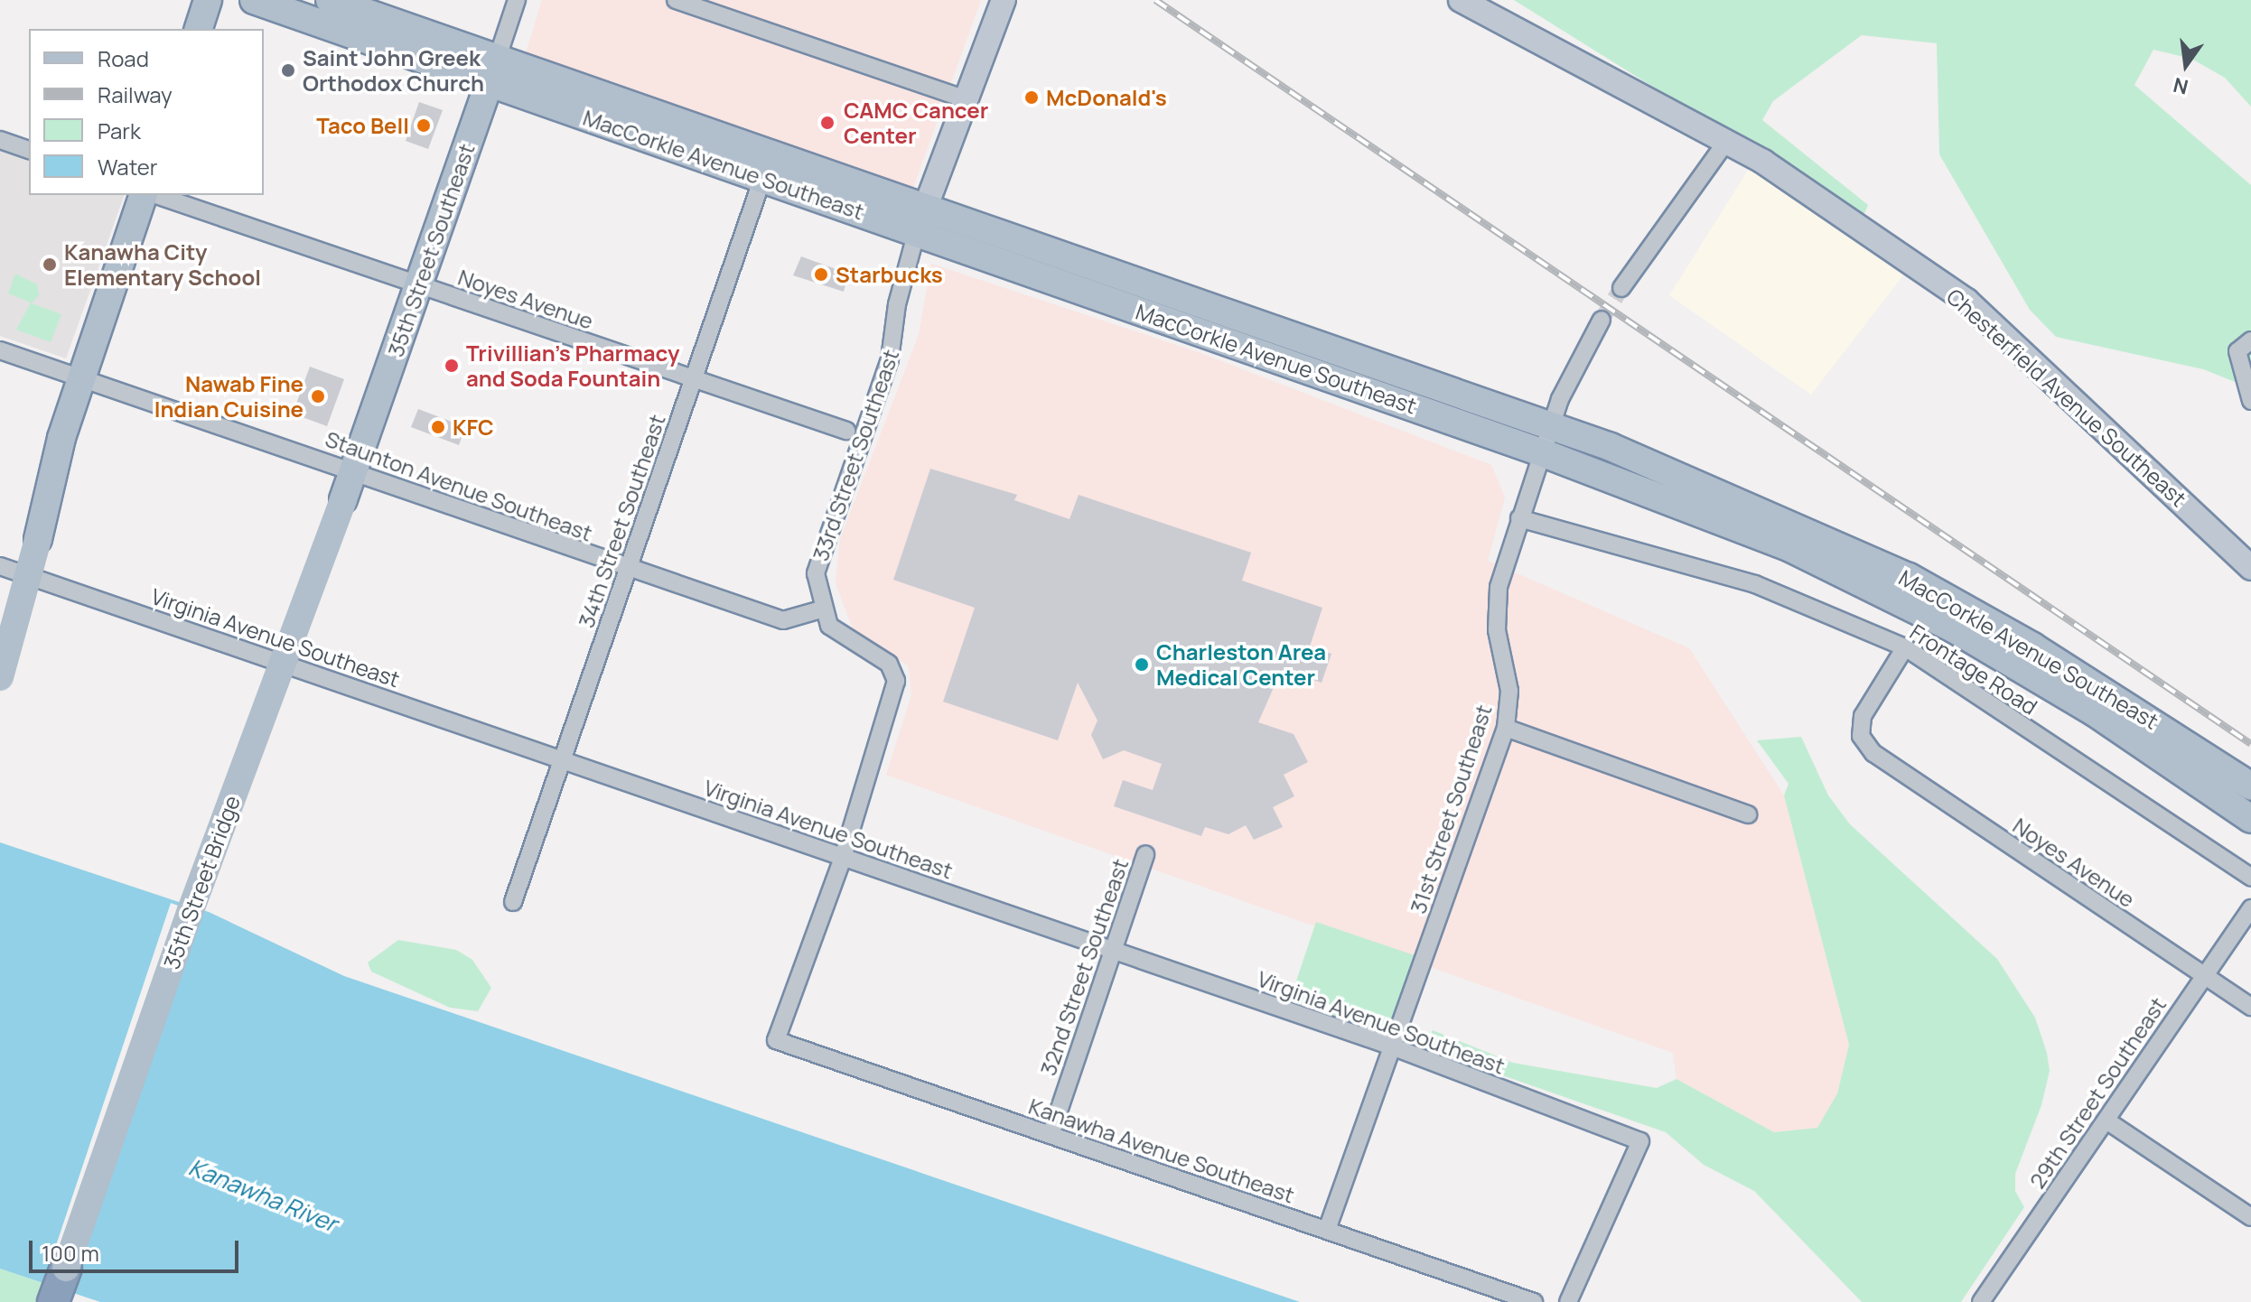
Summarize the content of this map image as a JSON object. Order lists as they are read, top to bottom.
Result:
{
  "streets": {
    "main road": ["MacCorkle Avenue Southeast", "35th Street Southeast", "35th Street Bridge"],
    "street": [
      "Noyes Avenue",
      "Chesterfield Avenue Southeast",
      "33rd Street Southeast",
      "Staunton Avenue Southeast",
      "34th Street Southeast",
      "Virginia Avenue Southeast",
      "Frontage Road",
      "31st Street Southeast",
      "32nd Street Southeast",
      "29th Street Southeast",
      "Kanawha Avenue Southeast"
    ]
  },
  "crossings": [
    ["MacCorkle Avenue Southeast", "35th Street Southeast"],
    ["MacCorkle Avenue Southeast", "33rd Street Southeast"],
    ["MacCorkle Avenue Southeast", "34th Street Southeast"],
    ["MacCorkle Avenue Southeast", "31st Street Southeast"],
    ["35th Street Southeast", "Noyes Avenue"],
    ["35th Street Southeast", "Staunton Avenue Southeast"],
    ["35th Street Southeast", "35th Street Bridge"],
    ["Noyes Avenue", "34th Street Southeast"],
    ["Noyes Avenue", "Frontage Road"],
    ["Noyes Avenue", "29th Street Southeast"],
    ["33rd Street Southeast", "Staunton Avenue Southeast"],
    ["Staunton Avenue Southeast", "34th Street Southeast"],
    ["34th Street Southeast", "Virginia Avenue Southeast"],
    ["Virginia Avenue Southeast", "31st Street Southeast"],
    ["Virginia Avenue Southeast", "32nd Street Southeast"],
    ["Virginia Avenue Southeast", "Kanawha Avenue Southeast"],
    ["Frontage Road", "31st Street Southeast"],
    ["31st Street Southeast", "Kanawha Avenue Southeast"],
    ["32nd Street Southeast", "Kanawha Avenue Southeast"]
  ],
  "water": ["Kanawha River"],
  "places": [
    "Saint John Greek Orthodox Church",
    "McDonald's",
    "CAMC Cancer Center",
    "Taco Bell",
    "Kanawha City Elementary School",
    "Starbucks",
    "Trivillian's Pharmacy and Soda Fountain",
    "Nawab Fine Indian Cuisine",
    "KFC",
    "Charleston Area Medical Center"
  ],
  "legend": [
    "Road",
    "Railway",
    "Park",
    "Water"
  ],
  "scale_bar": "100 m",
  "north": "bottom"
}
